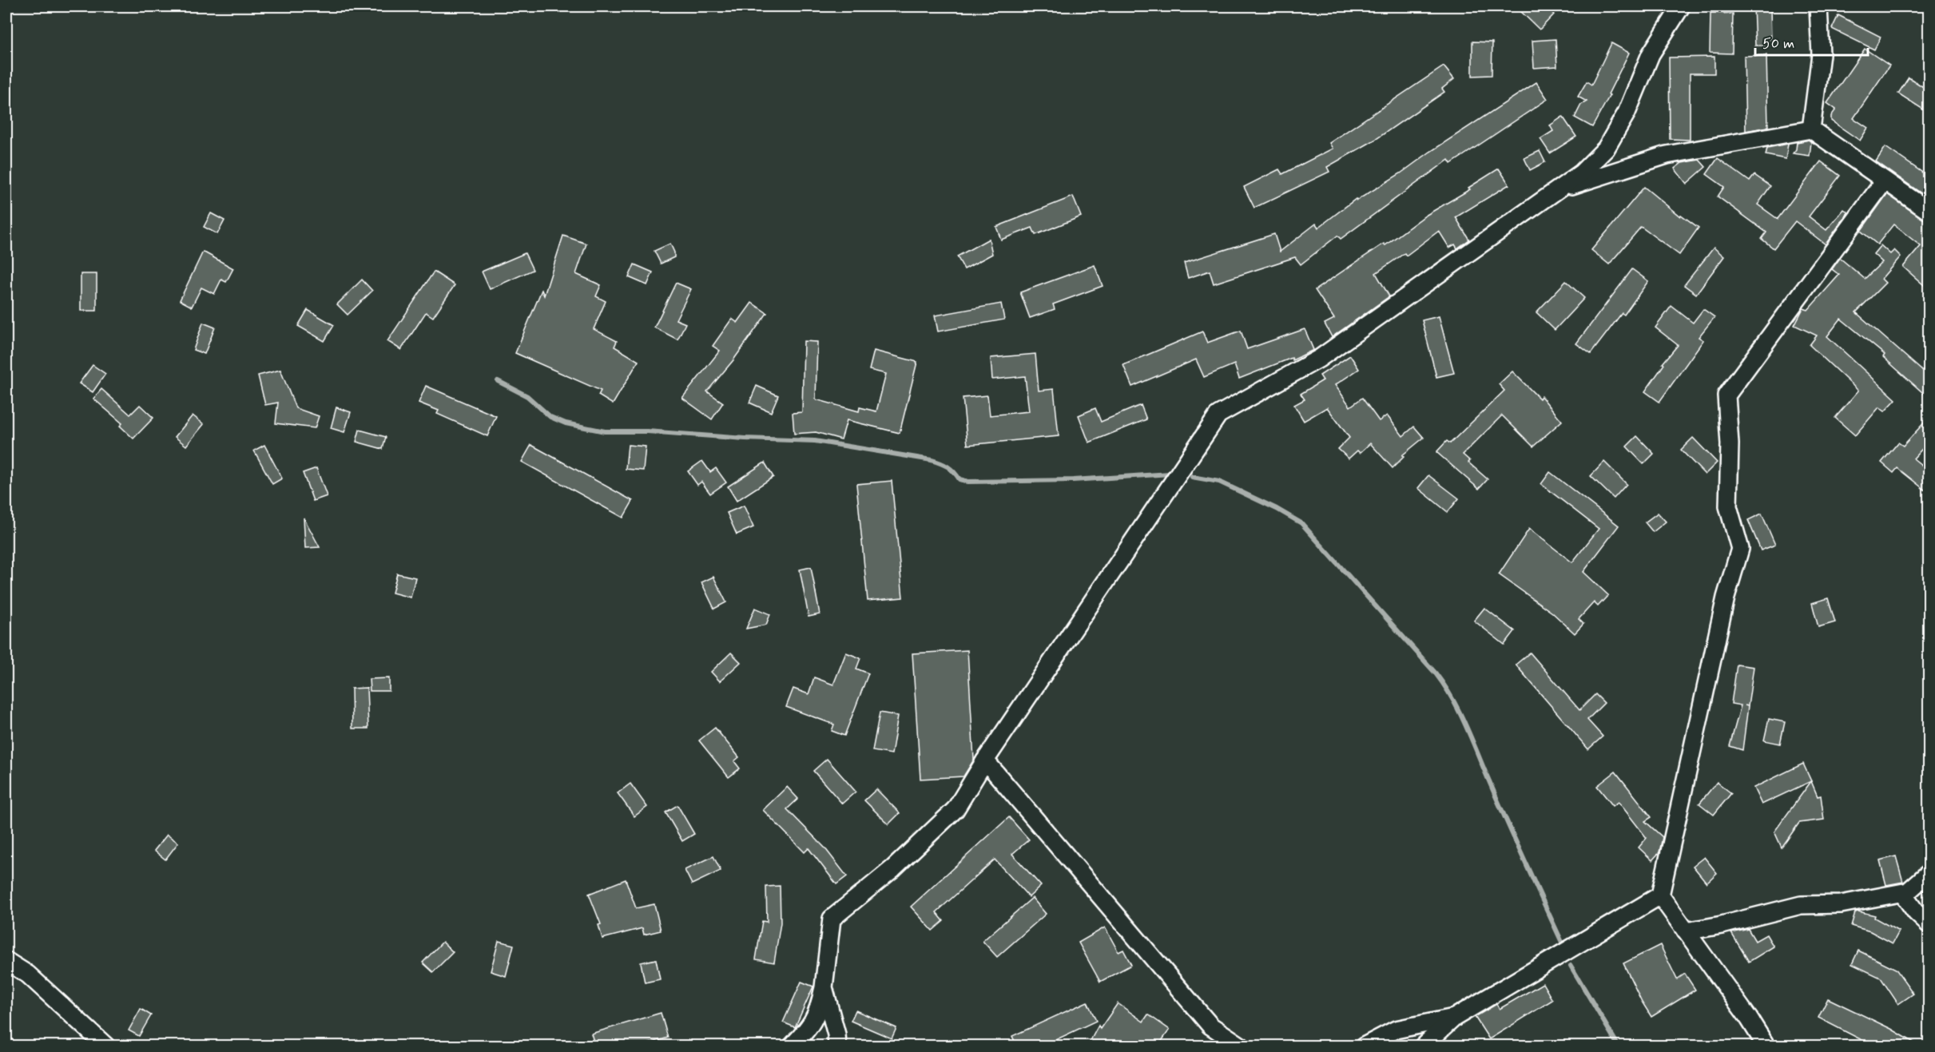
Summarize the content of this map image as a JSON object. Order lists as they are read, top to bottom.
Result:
{
  "scale_bar": "50 m"
}
